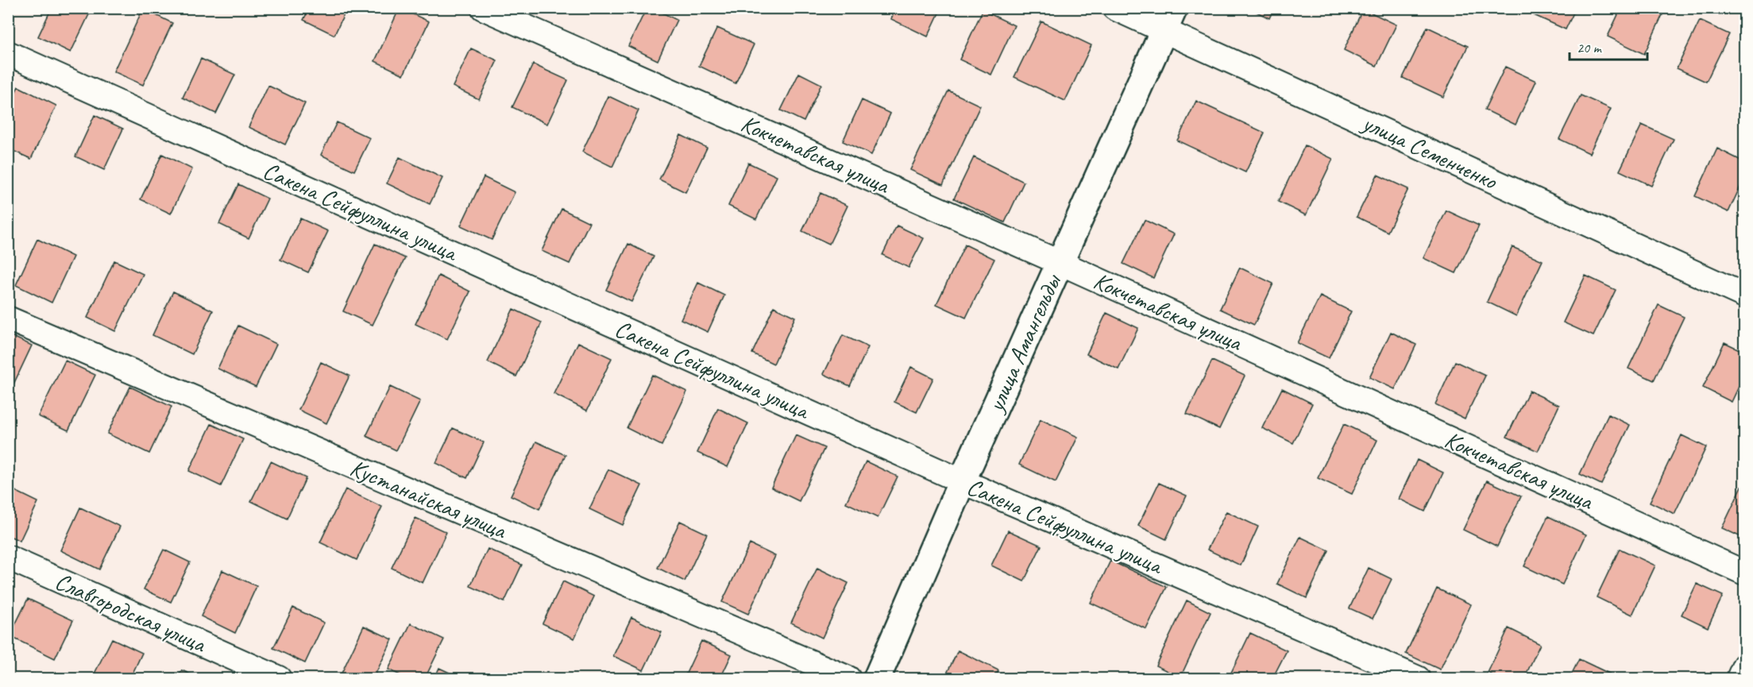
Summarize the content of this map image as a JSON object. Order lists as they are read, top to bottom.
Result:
{
  "streets": {
    "main road": ["улица Амангельды"],
    "street": [
      "улица Семенченко",
      "Кокчетавская улица",
      "Сакена Сейфуллина улица",
      "Кустанайская улица",
      "Славгородская улица"
    ]
  },
  "crossings": [
    ["улица Семенченко", "улица Амангельды"],
    ["Кокчетавская улица", "улица Амангельды"],
    ["Сакена Сейфуллина улица", "улица Амангельды"]
  ],
  "scale_bar": "20 m"
}
